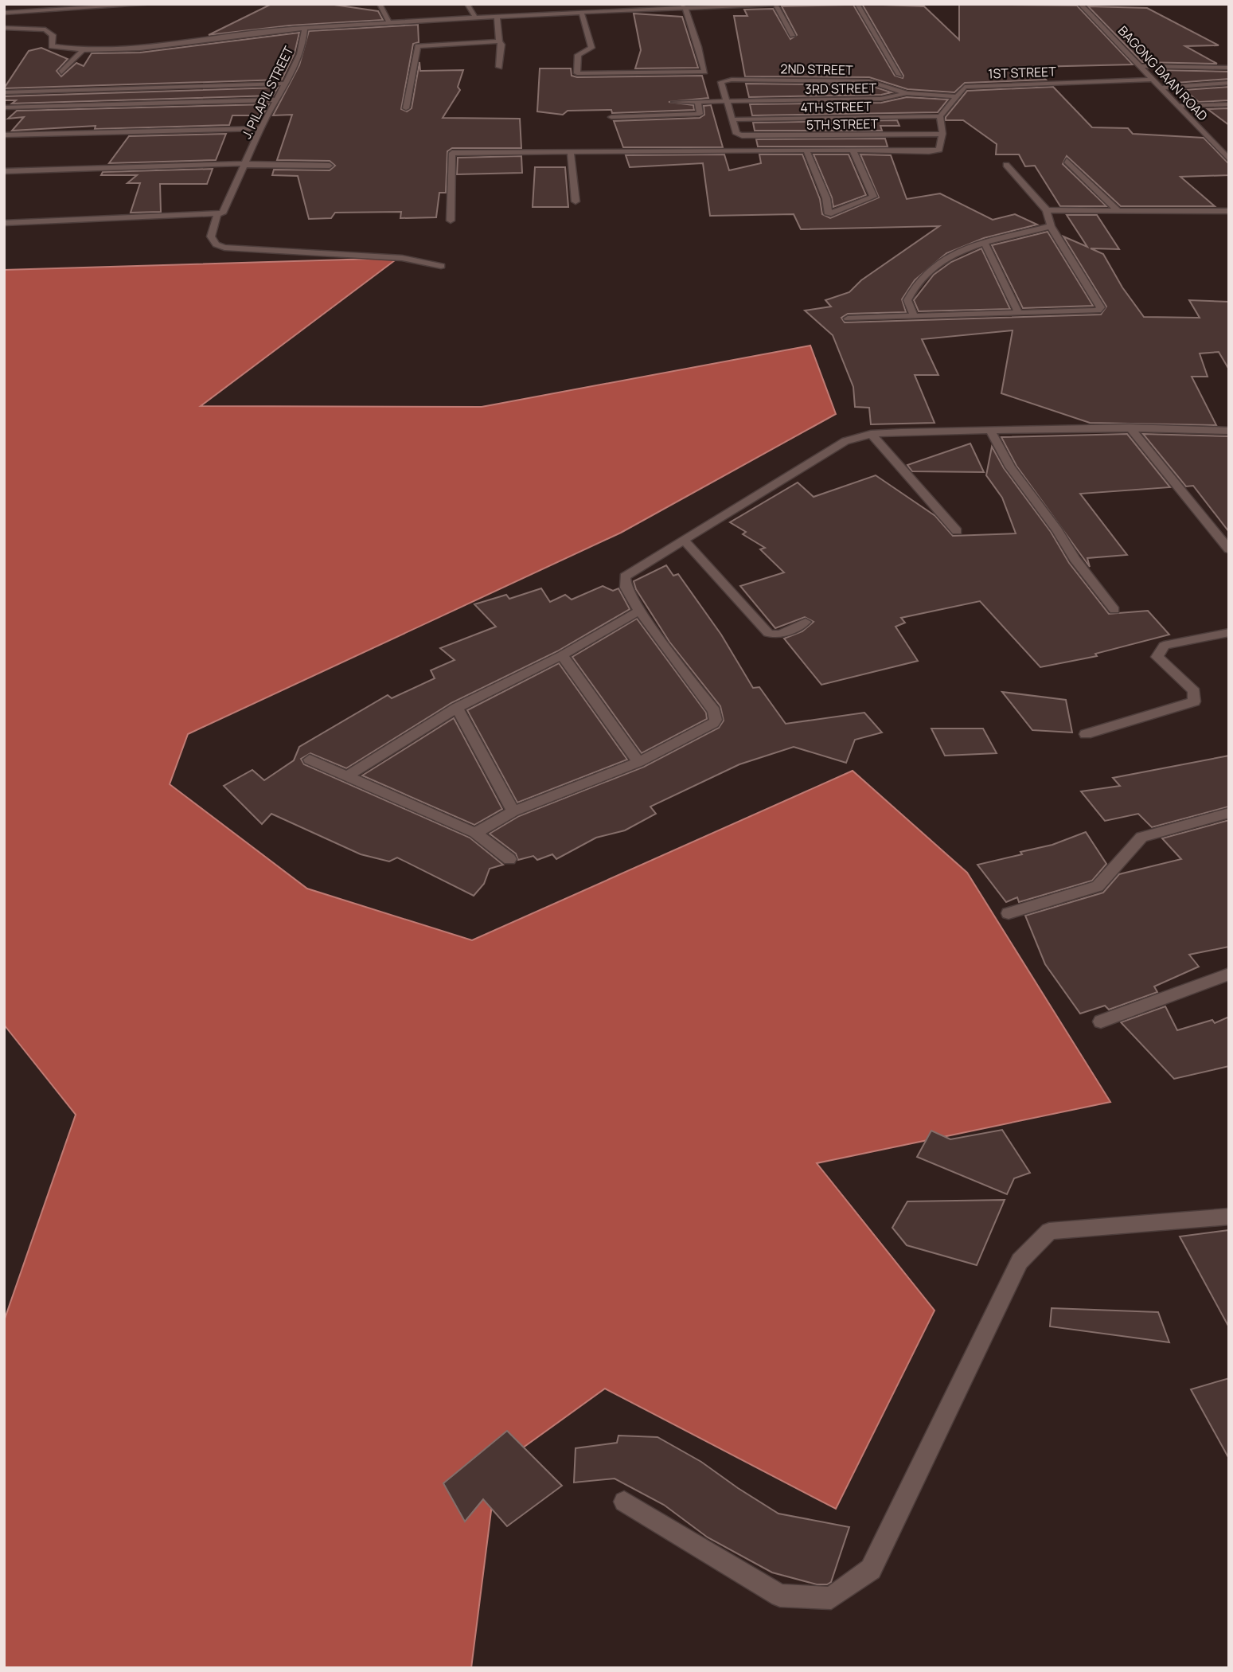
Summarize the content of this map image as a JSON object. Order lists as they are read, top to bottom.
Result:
{
  "streets": {
    "street": [
      "2ND STREET",
      "1ST STREET",
      "BAGONG DAAN ROAD",
      "3RD STREET",
      "J. PILAPIL STREET",
      "4TH STREET",
      "5TH STREET"
    ]
  },
  "crossings": [
    ["2ND STREET", "3RD STREET"],
    ["1ST STREET", "BAGONG DAAN ROAD"],
    ["1ST STREET", "3RD STREET"],
    ["1ST STREET", "4TH STREET"],
    ["4TH STREET", "5TH STREET"]
  ]
}
